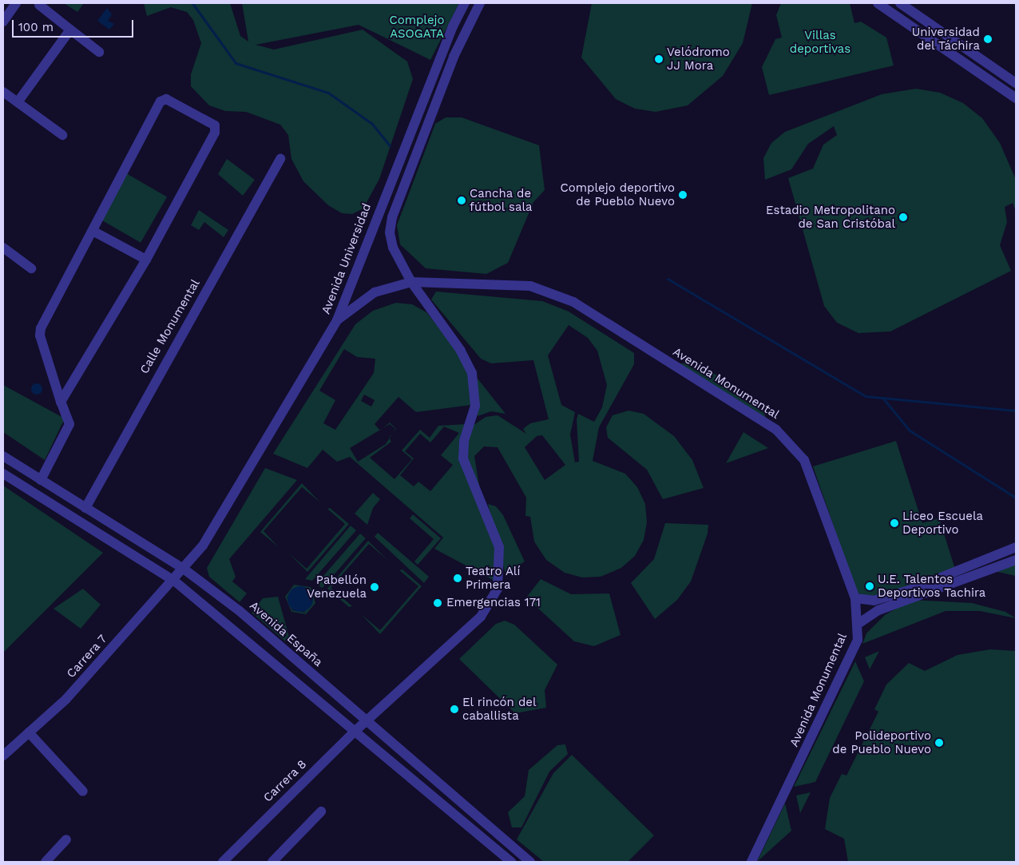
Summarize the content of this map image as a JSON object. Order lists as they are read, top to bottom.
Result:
{
  "streets": {
    "street": [
      "Avenida Universidad",
      "Calle Monumental",
      "Avenida Monumental",
      "Avenida España",
      "Carrera 7",
      "Carrera 8"
    ]
  },
  "crossings": [
    ["Avenida Universidad", "Avenida Monumental"],
    ["Avenida Universidad", "Avenida España"],
    ["Avenida Universidad", "Carrera 7"],
    ["Calle Monumental", "Avenida España"],
    ["Avenida Monumental", "Carrera 8"],
    ["Avenida España", "Carrera 7"],
    ["Avenida España", "Carrera 8"]
  ],
  "parks": ["Complejo ASOGATA", "Villas deportivas"],
  "places": [
    "Universidad del Táchira",
    "Velódromo JJ Mora",
    "Complejo deportivo de Pueblo Nuevo",
    "Cancha de fútbol sala",
    "Estadio Metropolitano de San Cristóbal",
    "Liceo Escuela Deportivo",
    "Teatro Alí Primera",
    "U.E. Talentos Deportivos Tachira",
    "Pabellón Venezuela",
    "Emergencias 171",
    "El rincón del caballista",
    "Polideportivo de Pueblo Nuevo"
  ],
  "scale_bar": "100 m"
}
